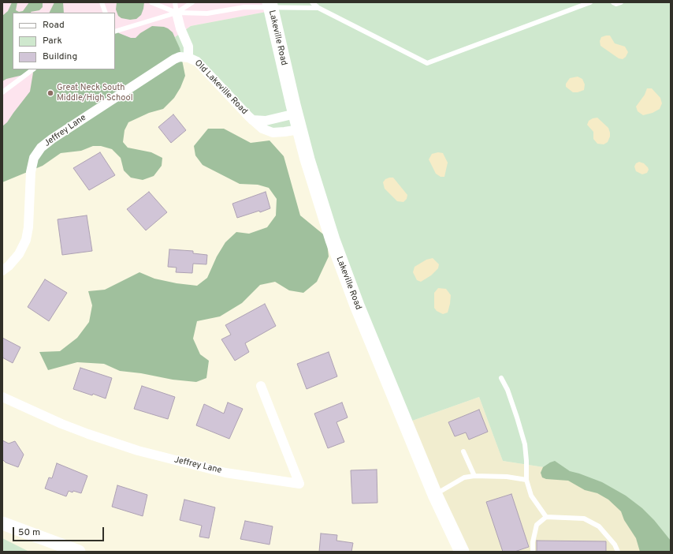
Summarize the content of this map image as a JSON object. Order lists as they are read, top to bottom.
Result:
{
  "streets": {
    "main road": ["Lakeville Road"],
    "street": ["Old Lakeville Road", "Jeffrey Lane"]
  },
  "crossings": [
    ["Lakeville Road", "Old Lakeville Road"],
    ["Old Lakeville Road", "Jeffrey Lane"]
  ],
  "places": ["Great Neck South Middle/High School"],
  "legend": ["Road", "Park", "Building"],
  "scale_bar": "50 m"
}
